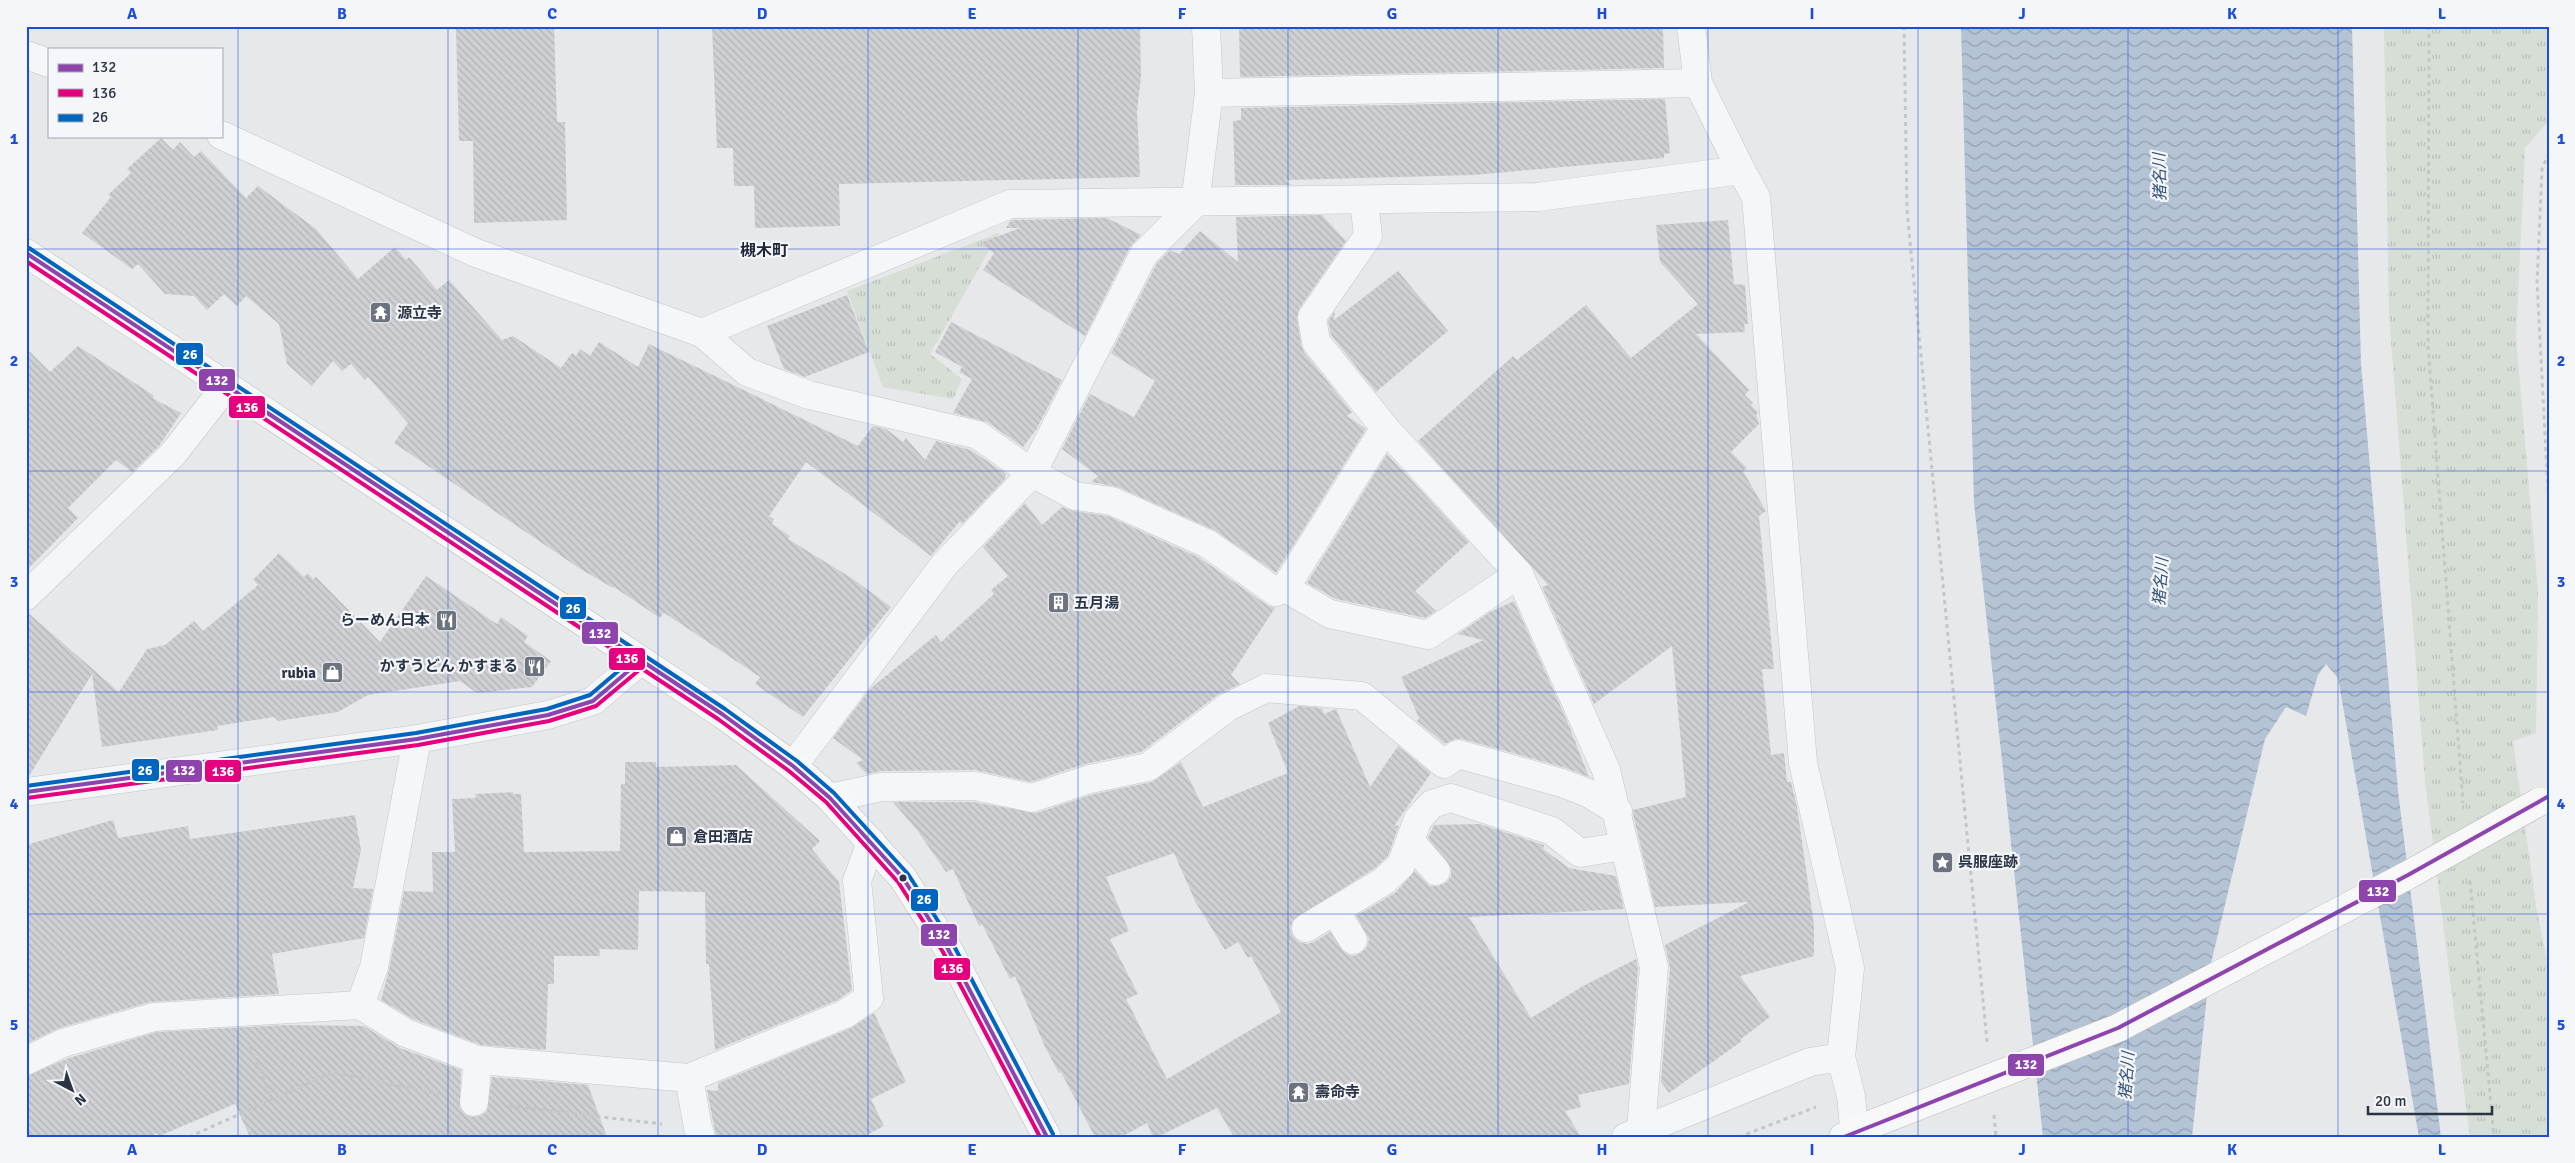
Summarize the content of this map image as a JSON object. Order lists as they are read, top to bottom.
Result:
{
  "districts": ["槻木町"],
  "water": ["猪名川"],
  "places": {
    "temple": ["源立寺", "壽命寺"],
    "building": ["五月湯"],
    "restaurant": ["らーめん日本", "かすうどん かすまる"],
    "shop": ["rubia", "倉田酒店"],
    "place": ["呉服座跡"]
  },
  "lines": ["transit line 26", "transit line 132", "transit line 136"],
  "legend": ["132", "136", "26"],
  "scale_bar": "20 m",
  "north": "bottom right",
  "grid": {
    "columns": [
      "A",
      "B",
      "C",
      "D",
      "E",
      "F",
      "G",
      "H",
      "I",
      "J",
      "K",
      "L"
    ],
    "rows": [
      "1",
      "2",
      "3",
      "4",
      "5"
    ]
  }
}
